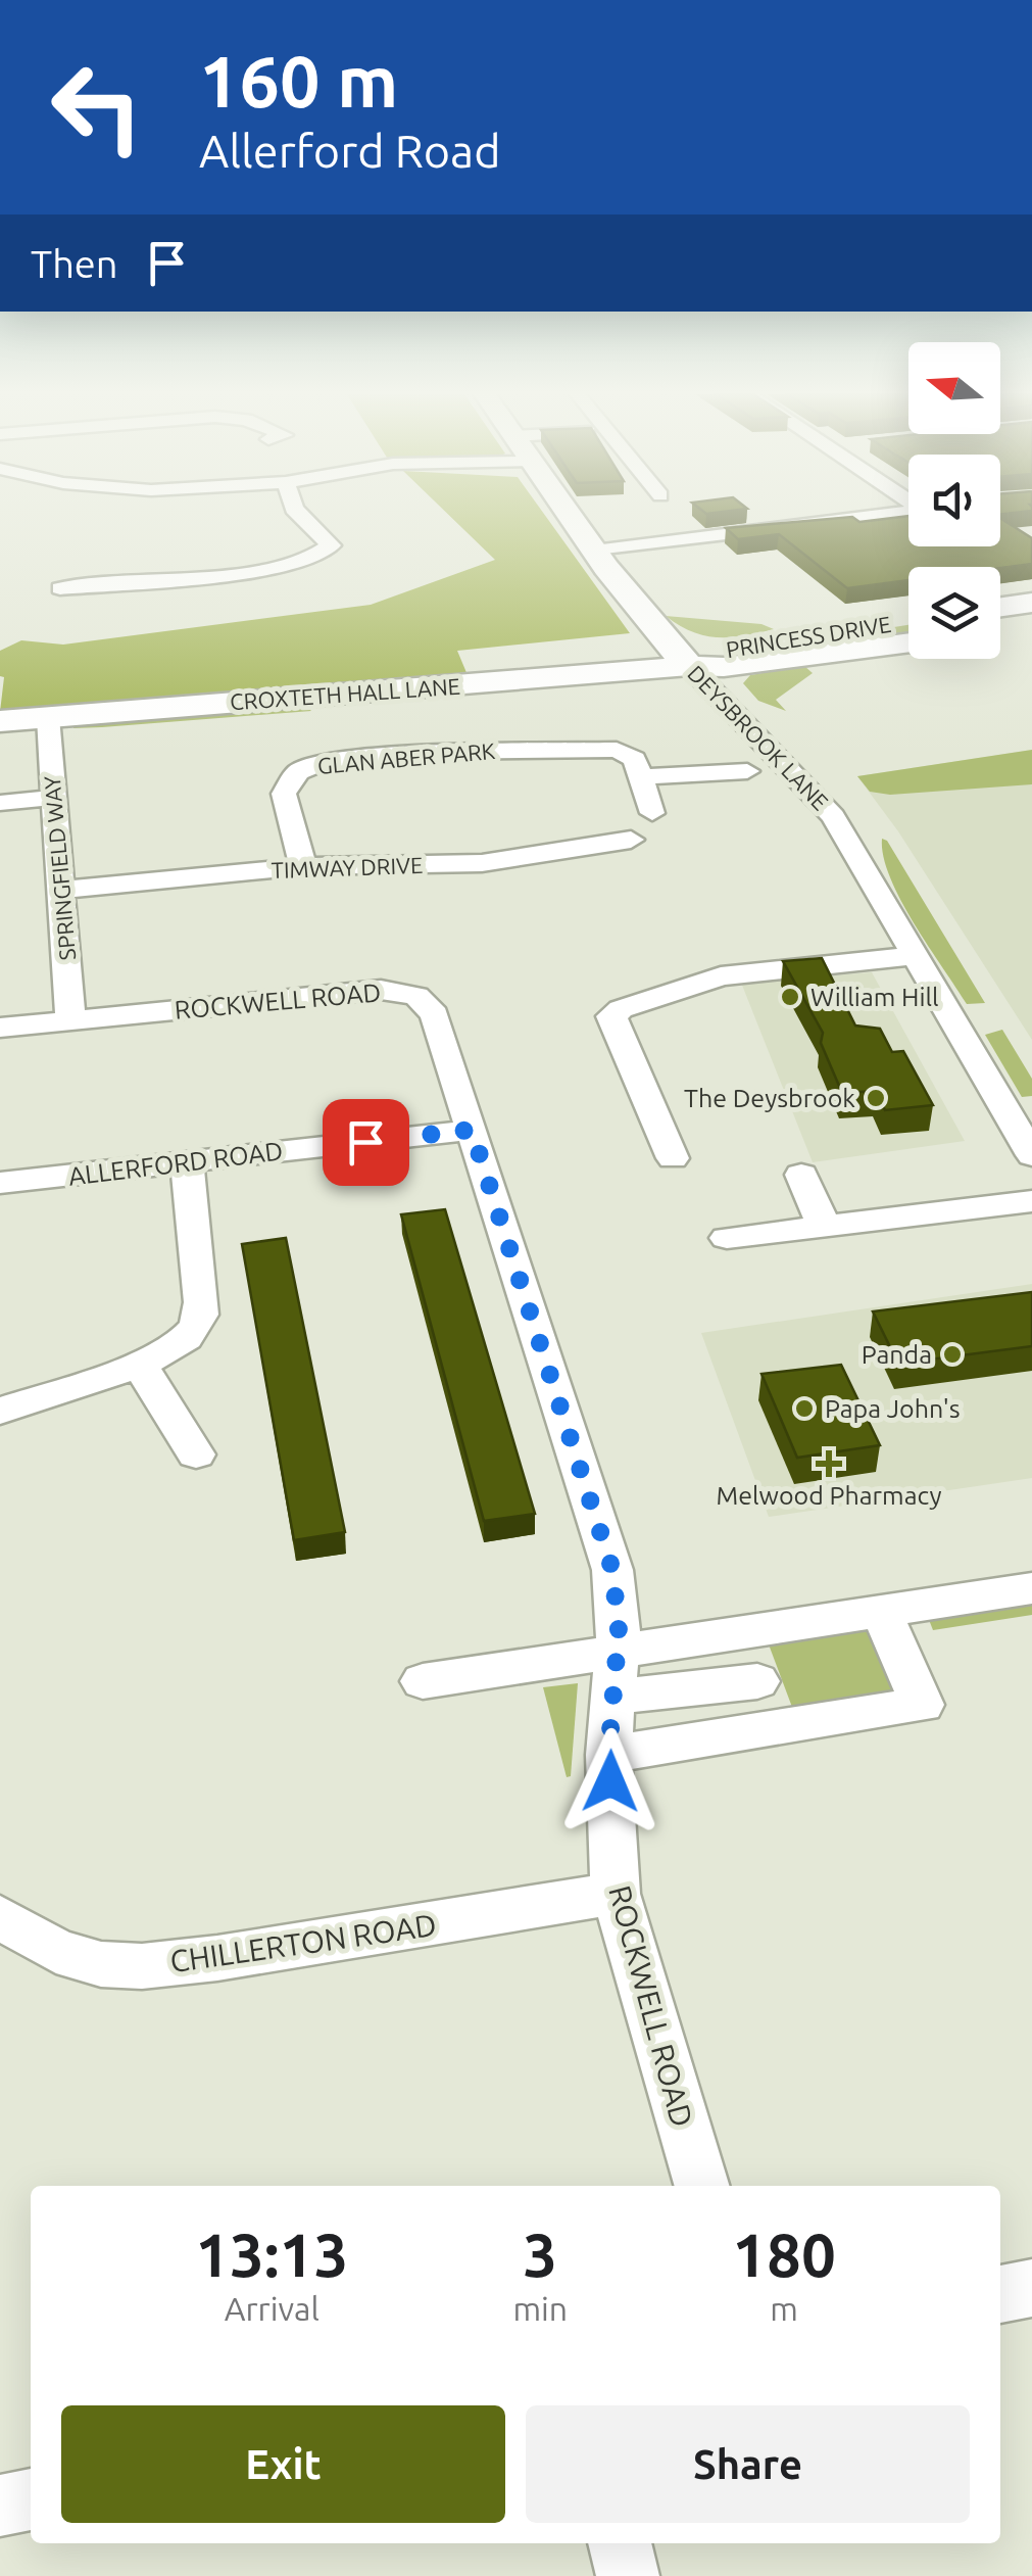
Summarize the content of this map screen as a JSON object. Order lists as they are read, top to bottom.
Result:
{
  "streets": {
    "street": [
      "PRINCESS DRIVE",
      "CROXTETH HALL LANE",
      "DEYSBROOK LANE",
      "GLAN ABER PARK",
      "TIMWAY DRIVE",
      "SPRINGFIELD WAY",
      "ROCKWELL ROAD",
      "ALLERFORD ROAD",
      "CHILLERTON ROAD"
    ]
  },
  "crossings": [
    ["PRINCESS DRIVE", "CROXTETH HALL LANE"],
    ["PRINCESS DRIVE", "DEYSBROOK LANE"],
    ["CROXTETH HALL LANE", "DEYSBROOK LANE"],
    ["CROXTETH HALL LANE", "SPRINGFIELD WAY"],
    ["GLAN ABER PARK", "TIMWAY DRIVE"],
    ["TIMWAY DRIVE", "SPRINGFIELD WAY"],
    ["SPRINGFIELD WAY", "ROCKWELL ROAD"],
    ["ROCKWELL ROAD", "ALLERFORD ROAD"],
    ["ROCKWELL ROAD", "CHILLERTON ROAD"]
  ],
  "places": {
    "other": [
      "William Hill",
      "The Deysbrook",
      "Panda",
      "Papa John's"
    ],
    "health": ["Melwood Pharmacy"]
  },
  "north": "left",
  "page": {
    "turn": ["160 m", "Allerford Road"],
    "then": "Then",
    "eta": [
      "13:13",
      "Arrival",
      "3",
      "min",
      "180",
      "m"
    ],
    "buttons": ["Exit", "Share"]
  }
}
